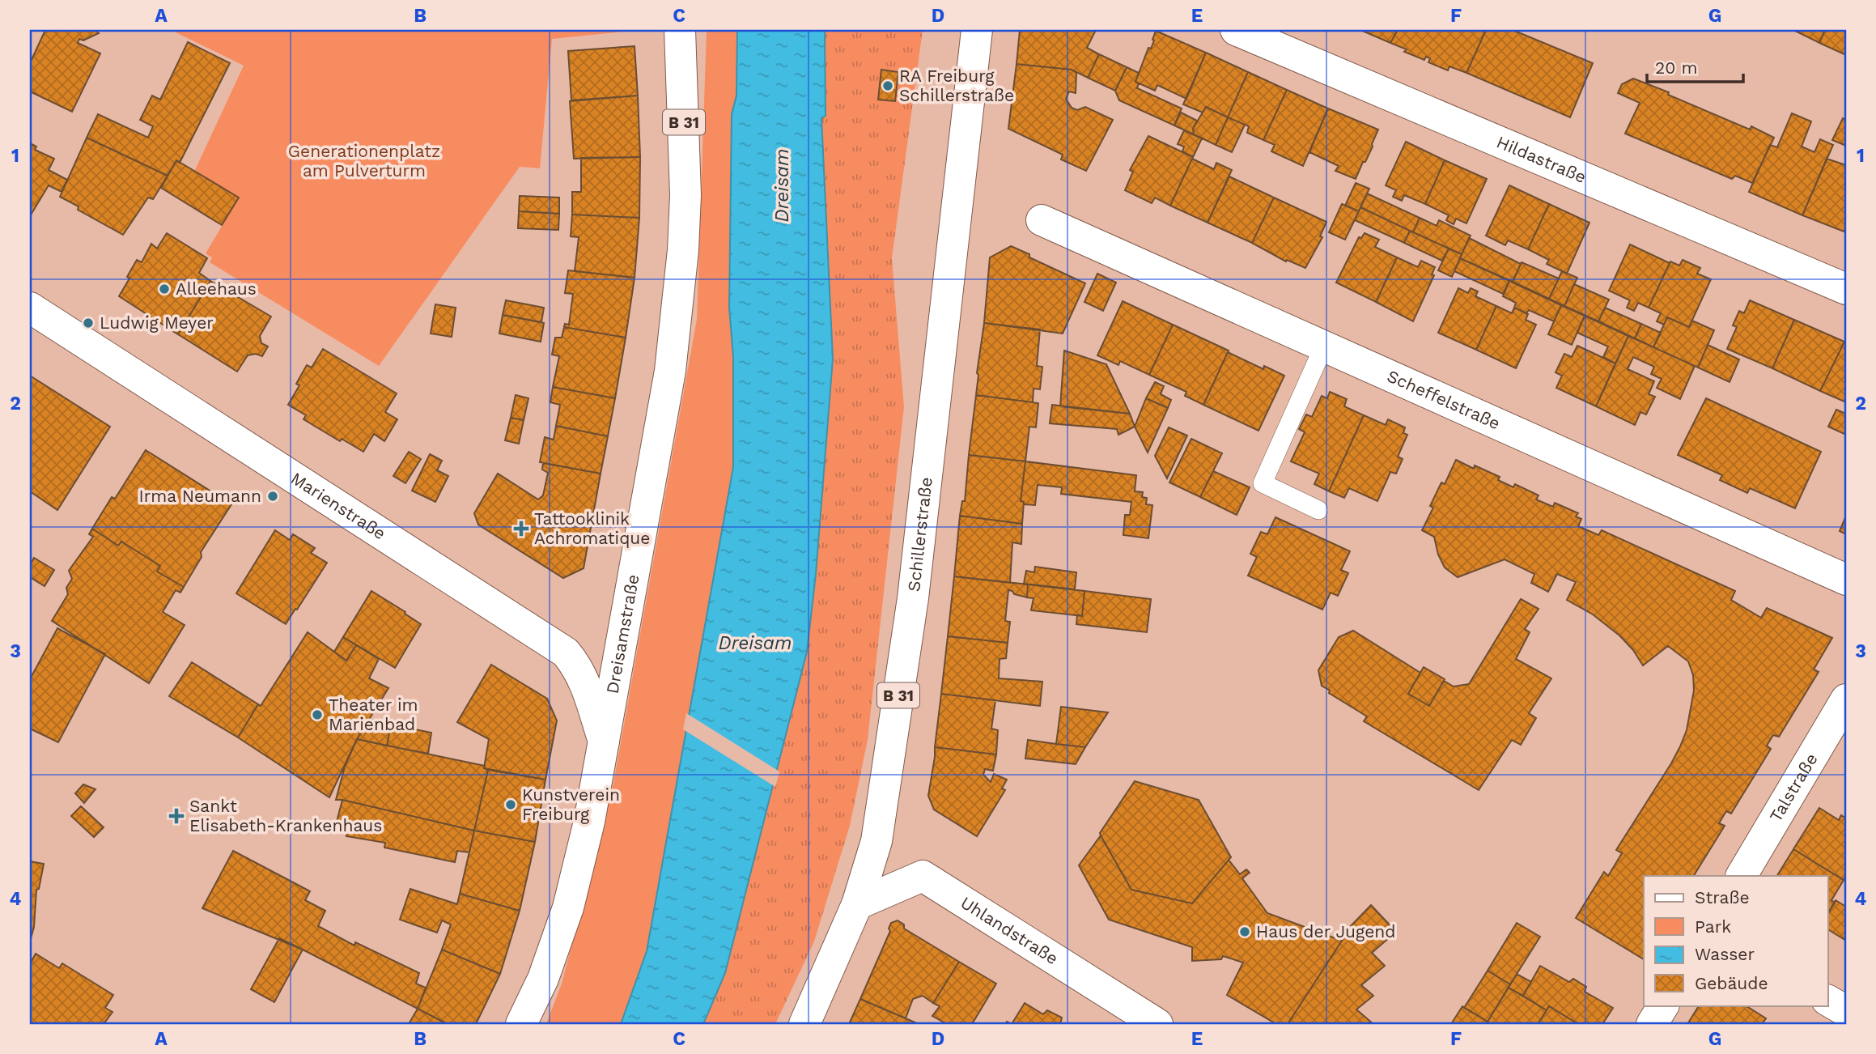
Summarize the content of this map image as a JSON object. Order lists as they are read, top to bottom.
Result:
{
  "streets": {
    "street": [
      "B 31",
      "Hildastraße",
      "Scheffelstraße",
      "Marienstraße",
      "Schillerstraße",
      "Dreisamstraße",
      "Talstraße",
      "Uhlandstraße"
    ]
  },
  "crossings": [
    ["Marienstraße", "Dreisamstraße"],
    ["Schillerstraße", "Uhlandstraße"]
  ],
  "water": ["Dreisam"],
  "parks": ["Generationenplatz am Pulverturm"],
  "places": {
    "other": [
      "RA Freiburg Schillerstraße",
      "Alleehaus",
      "Ludwig Meyer",
      "Irma Neumann",
      "Theater im Marienbad",
      "Kunstverein Freiburg",
      "Haus der Jugend"
    ],
    "health": ["Tattooklinik Achromatique", "Sankt Elisabeth-Krankenhaus"]
  },
  "legend": [
    "Straße",
    "Park",
    "Wasser",
    "Gebäude"
  ],
  "scale_bar": "20 m",
  "grid": {
    "columns": [
      "A",
      "B",
      "C",
      "D",
      "E",
      "F",
      "G"
    ],
    "rows": [
      "1",
      "2",
      "3",
      "4"
    ]
  }
}
